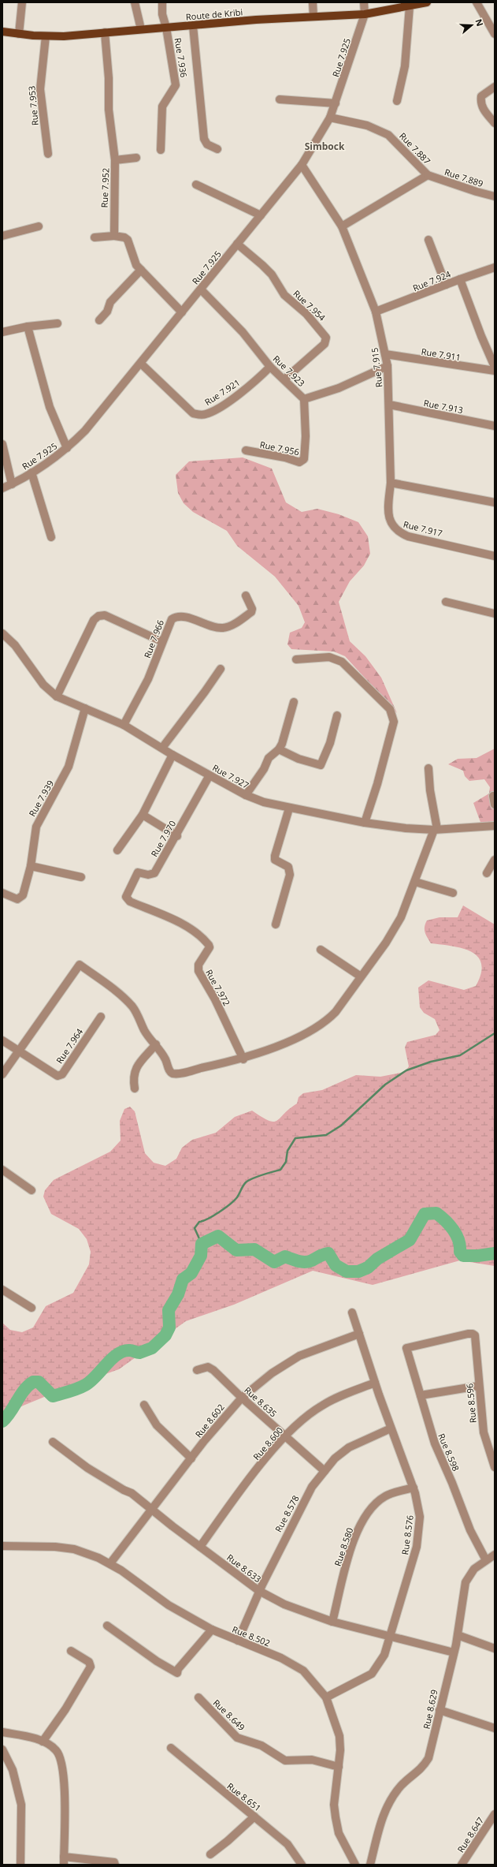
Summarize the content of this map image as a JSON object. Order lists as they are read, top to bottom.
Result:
{
  "streets": {
    "main road": ["Route de Kribi"],
    "street": [
      "Rue 7.936",
      "Rue 7.925",
      "Rue 7.953",
      "Rue 7.887",
      "Rue 7.889",
      "Rue 7.952",
      "Rue 7.924",
      "Rue 7.954",
      "Rue 7.911",
      "Rue 7.915",
      "Rue 7.923",
      "Rue 7.921",
      "Rue 7.913",
      "Rue 7.956",
      "Rue 7.917",
      "Rue 7.966",
      "Rue 7.927",
      "Rue 7.939",
      "Rue 7.970",
      "Rue 7.972",
      "Rue 7.964",
      "Rue 8.635",
      "Rue 8.596",
      "Rue 8.602",
      "Rue 8.600",
      "Rue 8.598",
      "Rue 8.578",
      "Rue 8.576",
      "Rue 8.580",
      "Rue 8.633",
      "Rue 8.502",
      "Rue 8.629",
      "Rue 8.649",
      "Rue 8.651",
      "Rue 8.647"
    ]
  },
  "crossings": [
    ["Route de Kribi", "Rue 7.936"],
    ["Route de Kribi", "Rue 7.925"],
    ["Route de Kribi", "Rue 7.953"],
    ["Route de Kribi", "Rue 7.952"],
    ["Rue 7.925", "Rue 7.887"],
    ["Rue 7.925", "Rue 7.954"],
    ["Rue 7.925", "Rue 7.915"],
    ["Rue 7.925", "Rue 7.923"],
    ["Rue 7.925", "Rue 7.921"],
    ["Rue 7.887", "Rue 7.889"],
    ["Rue 7.887", "Rue 7.915"],
    ["Rue 7.924", "Rue 7.915"],
    ["Rue 7.954", "Rue 7.923"],
    ["Rue 7.911", "Rue 7.915"],
    ["Rue 7.915", "Rue 7.923"],
    ["Rue 7.915", "Rue 7.913"],
    ["Rue 7.915", "Rue 7.917"],
    ["Rue 7.923", "Rue 7.921"],
    ["Rue 7.923", "Rue 7.956"],
    ["Rue 7.966", "Rue 7.927"],
    ["Rue 7.927", "Rue 7.939"],
    ["Rue 7.927", "Rue 7.970"],
    ["Rue 7.970", "Rue 7.972"],
    ["Rue 8.635", "Rue 8.602"],
    ["Rue 8.635", "Rue 8.600"],
    ["Rue 8.635", "Rue 8.578"],
    ["Rue 8.596", "Rue 8.598"],
    ["Rue 8.602", "Rue 8.576"],
    ["Rue 8.602", "Rue 8.633"],
    ["Rue 8.602", "Rue 8.502"],
    ["Rue 8.600", "Rue 8.576"],
    ["Rue 8.600", "Rue 8.633"],
    ["Rue 8.598", "Rue 8.629"],
    ["Rue 8.578", "Rue 8.576"],
    ["Rue 8.578", "Rue 8.633"],
    ["Rue 8.578", "Rue 8.502"],
    ["Rue 8.576", "Rue 8.580"],
    ["Rue 8.576", "Rue 8.633"],
    ["Rue 8.576", "Rue 8.502"],
    ["Rue 8.580", "Rue 8.633"],
    ["Rue 8.633", "Rue 8.629"],
    ["Rue 8.502", "Rue 8.649"]
  ],
  "districts": ["Simbock"],
  "north": "right"
}
